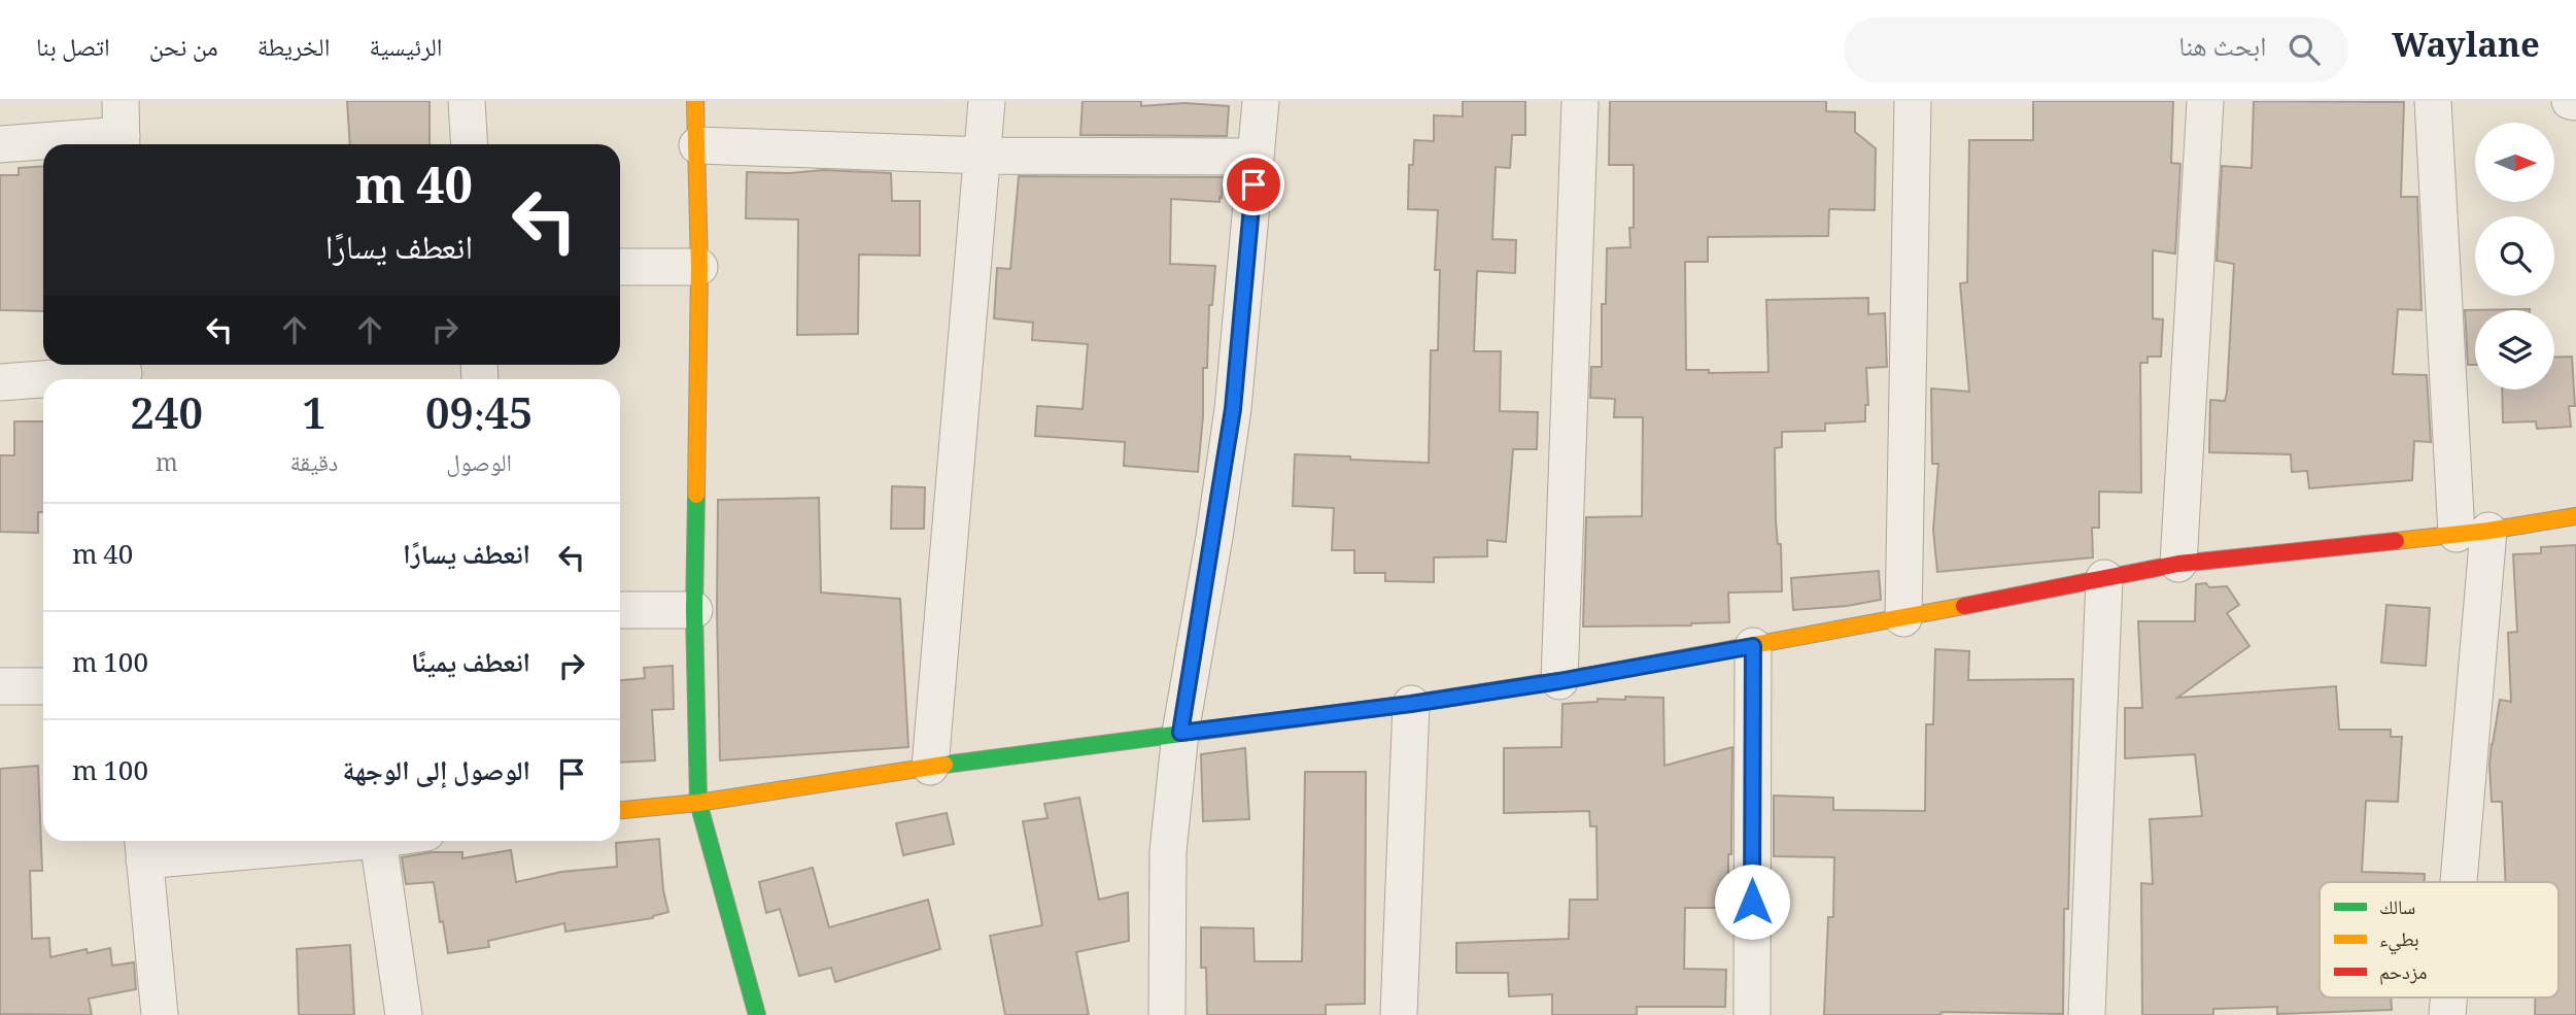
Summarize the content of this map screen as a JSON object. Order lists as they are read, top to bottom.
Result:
{
  "legend": ["سالك", "بطيء", "مزدحم"],
  "north": "right",
  "page": {
    "header": "Waylane",
    "search": "ابحث هنا",
    "nav": [
      "الرئيسية",
      "الخريطة",
      "من نحن",
      "اتصل بنا"
    ],
    "turn": ["40 m", "انعطف يسارًا"],
    "eta": [
      "09:45",
      "الوصول",
      "1",
      "دقيقة",
      "240",
      "m"
    ],
    "list": [
      {
        "name": "انعطف يسارًا",
        "value": "40 m"
      },
      {
        "name": "انعطف يمينًا",
        "value": "100 m"
      },
      {
        "name": "الوصول إلى الوجهة",
        "value": "100 m"
      }
    ]
  }
}
